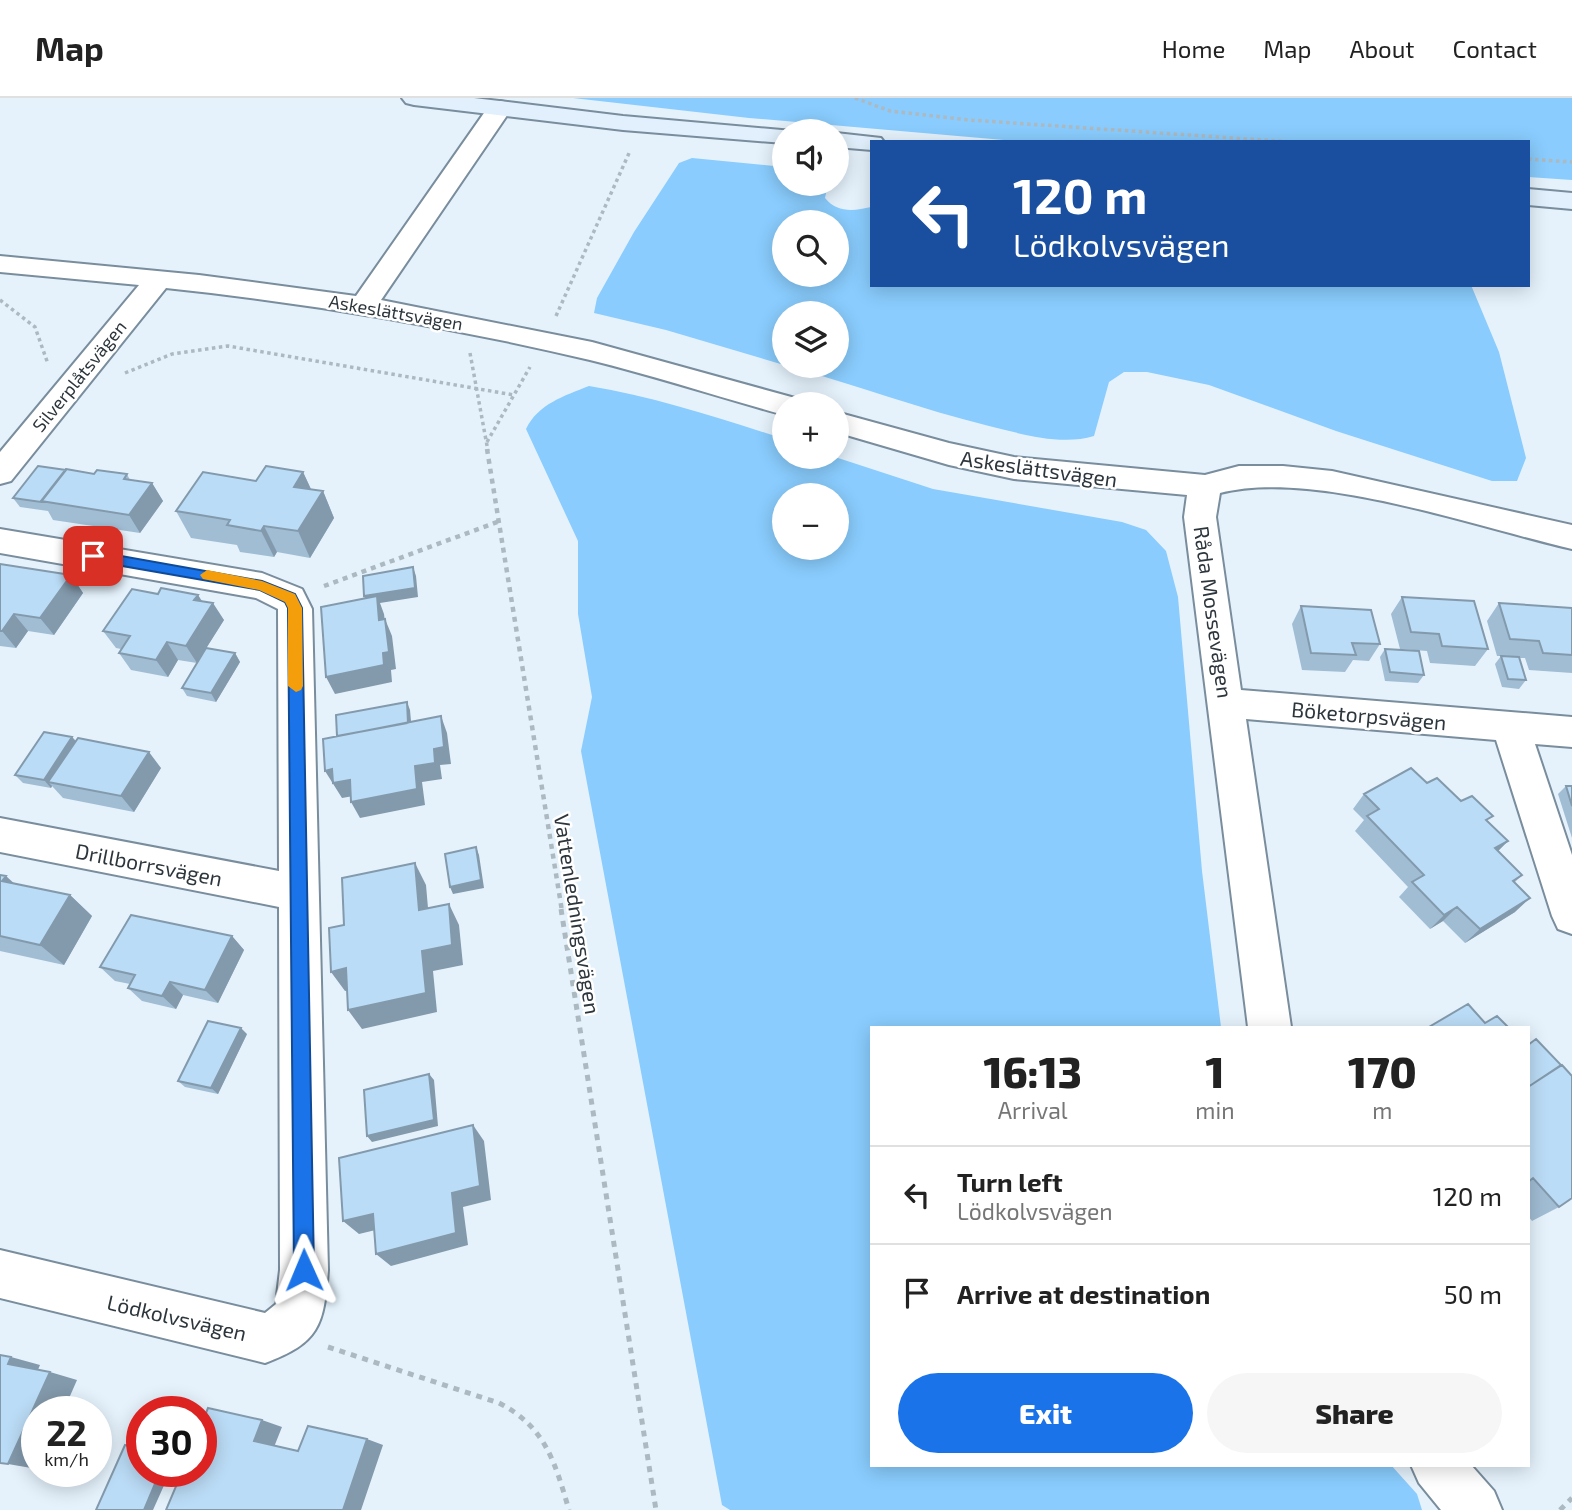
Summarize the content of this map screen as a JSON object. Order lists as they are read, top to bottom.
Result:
{
  "streets": {
    "street": [
      "Askeslättsvägen",
      "Silverplåtsvägen",
      "Råda Mossevägen",
      "Böketorpsvägen",
      "Drillborrsvägen",
      "Lödkolvsvägen"
    ],
    "path": ["Vattenledningsvägen"]
  },
  "crossings": [
    ["Askeslättsvägen", "Silverplåtsvägen"],
    ["Askeslättsvägen", "Råda Mossevägen"],
    ["Askeslättsvägen", "Vattenledningsvägen"],
    ["Råda Mossevägen", "Böketorpsvägen"]
  ],
  "page": {
    "header": "Map",
    "nav": [
      "Home",
      "Map",
      "About",
      "Contact"
    ],
    "map_buttons": ["+", "−"],
    "turn": ["120 m", "Lödkolvsvägen"],
    "eta": [
      "16:13",
      "Arrival",
      "1",
      "min",
      "170",
      "m"
    ],
    "list": [
      {
        "name": "Turn left",
        "note": "Lödkolvsvägen",
        "value": "120 m"
      },
      {
        "name": "Arrive at destination",
        "value": "50 m"
      }
    ],
    "buttons": ["Exit", "Share"],
    "speed": "22 km/h",
    "limit": "30"
  }
}
